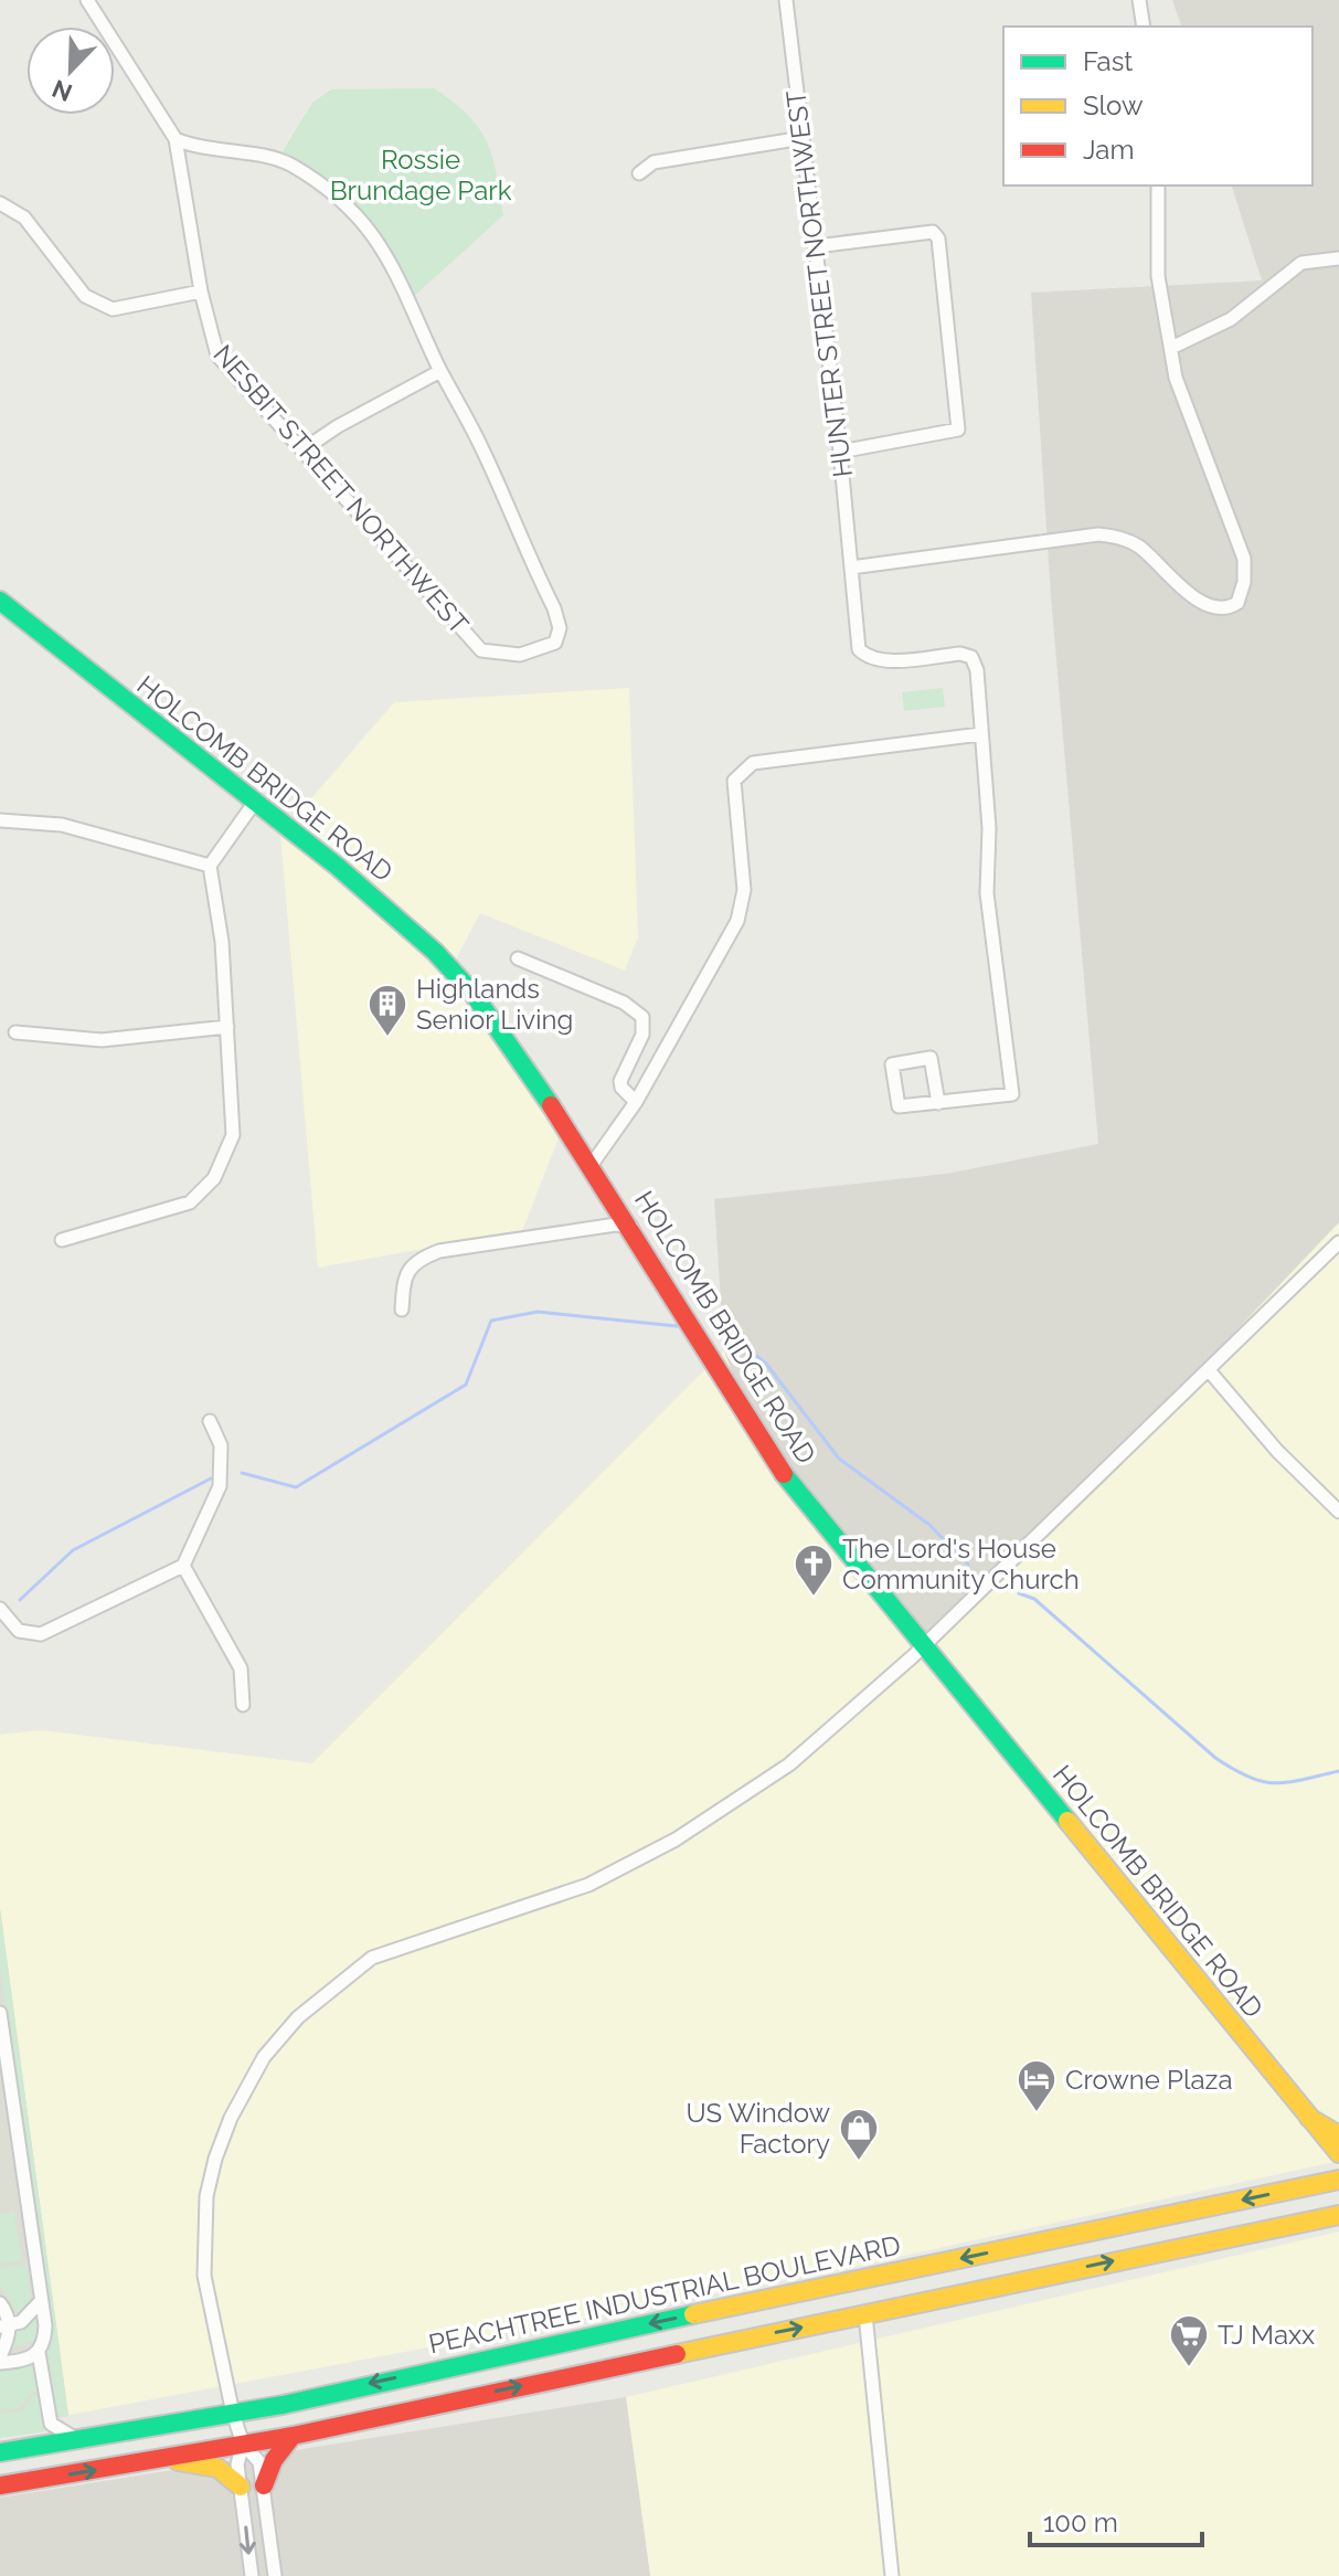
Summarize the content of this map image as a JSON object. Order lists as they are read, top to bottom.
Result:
{
  "streets": {
    "main road": ["HOLCOMB BRIDGE ROAD", "PEACHTREE INDUSTRIAL BOULEVARD"],
    "street": ["HUNTER STREET NORTHWEST", "NESBIT STREET NORTHWEST"]
  },
  "parks": ["Rossie Brundage Park"],
  "places": {
    "building": ["Highlands Senior Living"],
    "church": ["The Lord's House Community Church"],
    "hotel": ["Crowne Plaza"],
    "shop": ["US Window Factory"],
    "supermarket": ["TJ Maxx"]
  },
  "legend": ["Fast", "Slow", "Jam"],
  "scale_bar": "100 m",
  "north": "bottom left"
}
